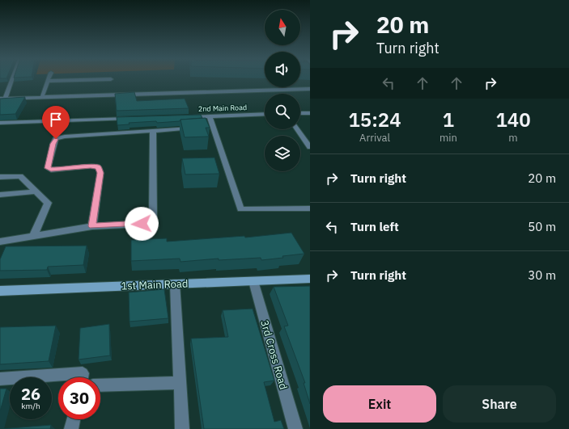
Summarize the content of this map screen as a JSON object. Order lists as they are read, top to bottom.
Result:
{
  "streets": {
    "street": ["2nd Main Road", "1st Main Road", "3rd Cross Road"]
  },
  "crossings": [
    ["1st Main Road", "3rd Cross Road"]
  ],
  "north": "top",
  "page": {
    "turn": ["20 m", "Turn right"],
    "eta": [
      "15:24",
      "Arrival",
      "1",
      "min",
      "140",
      "m"
    ],
    "list": [
      {
        "name": "Turn right",
        "value": "20 m"
      },
      {
        "name": "Turn left",
        "value": "50 m"
      },
      {
        "name": "Turn right",
        "value": "30 m"
      }
    ],
    "speed": "26 km/h",
    "limit": "30",
    "buttons": ["Exit", "Share"]
  }
}
